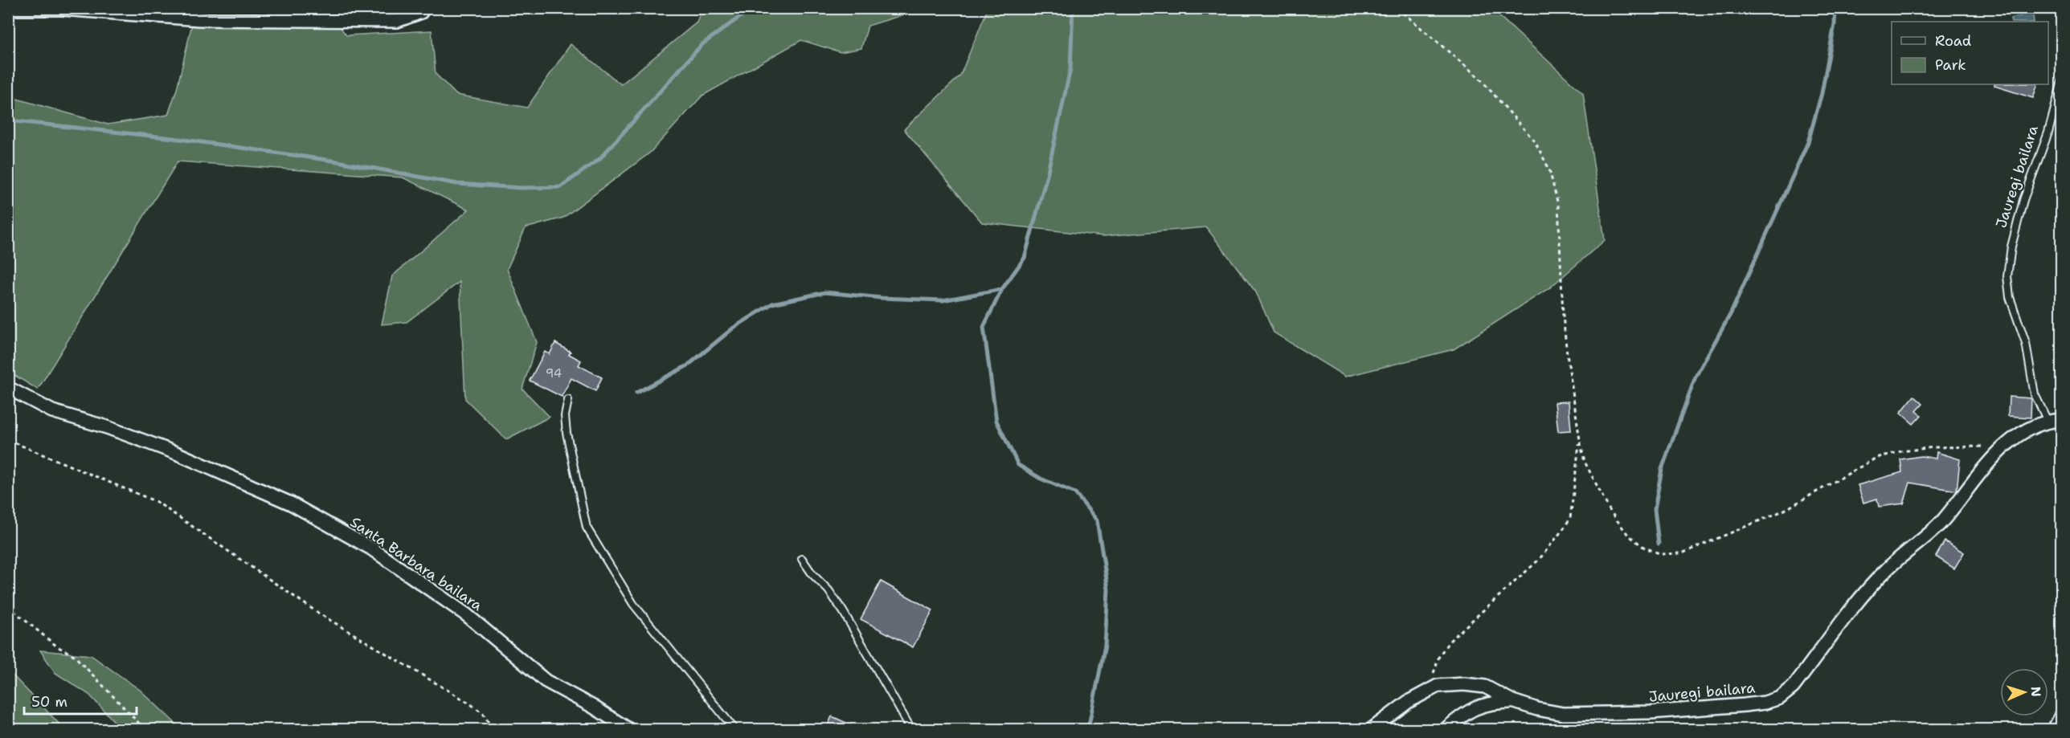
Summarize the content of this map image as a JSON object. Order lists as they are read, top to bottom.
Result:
{
  "streets": {
    "street": ["Jauregi bailara", "Santa Barbara bailara"]
  },
  "house_numbers": ["94"],
  "legend": ["Road", "Park"],
  "scale_bar": "50 m",
  "north": "right"
}
